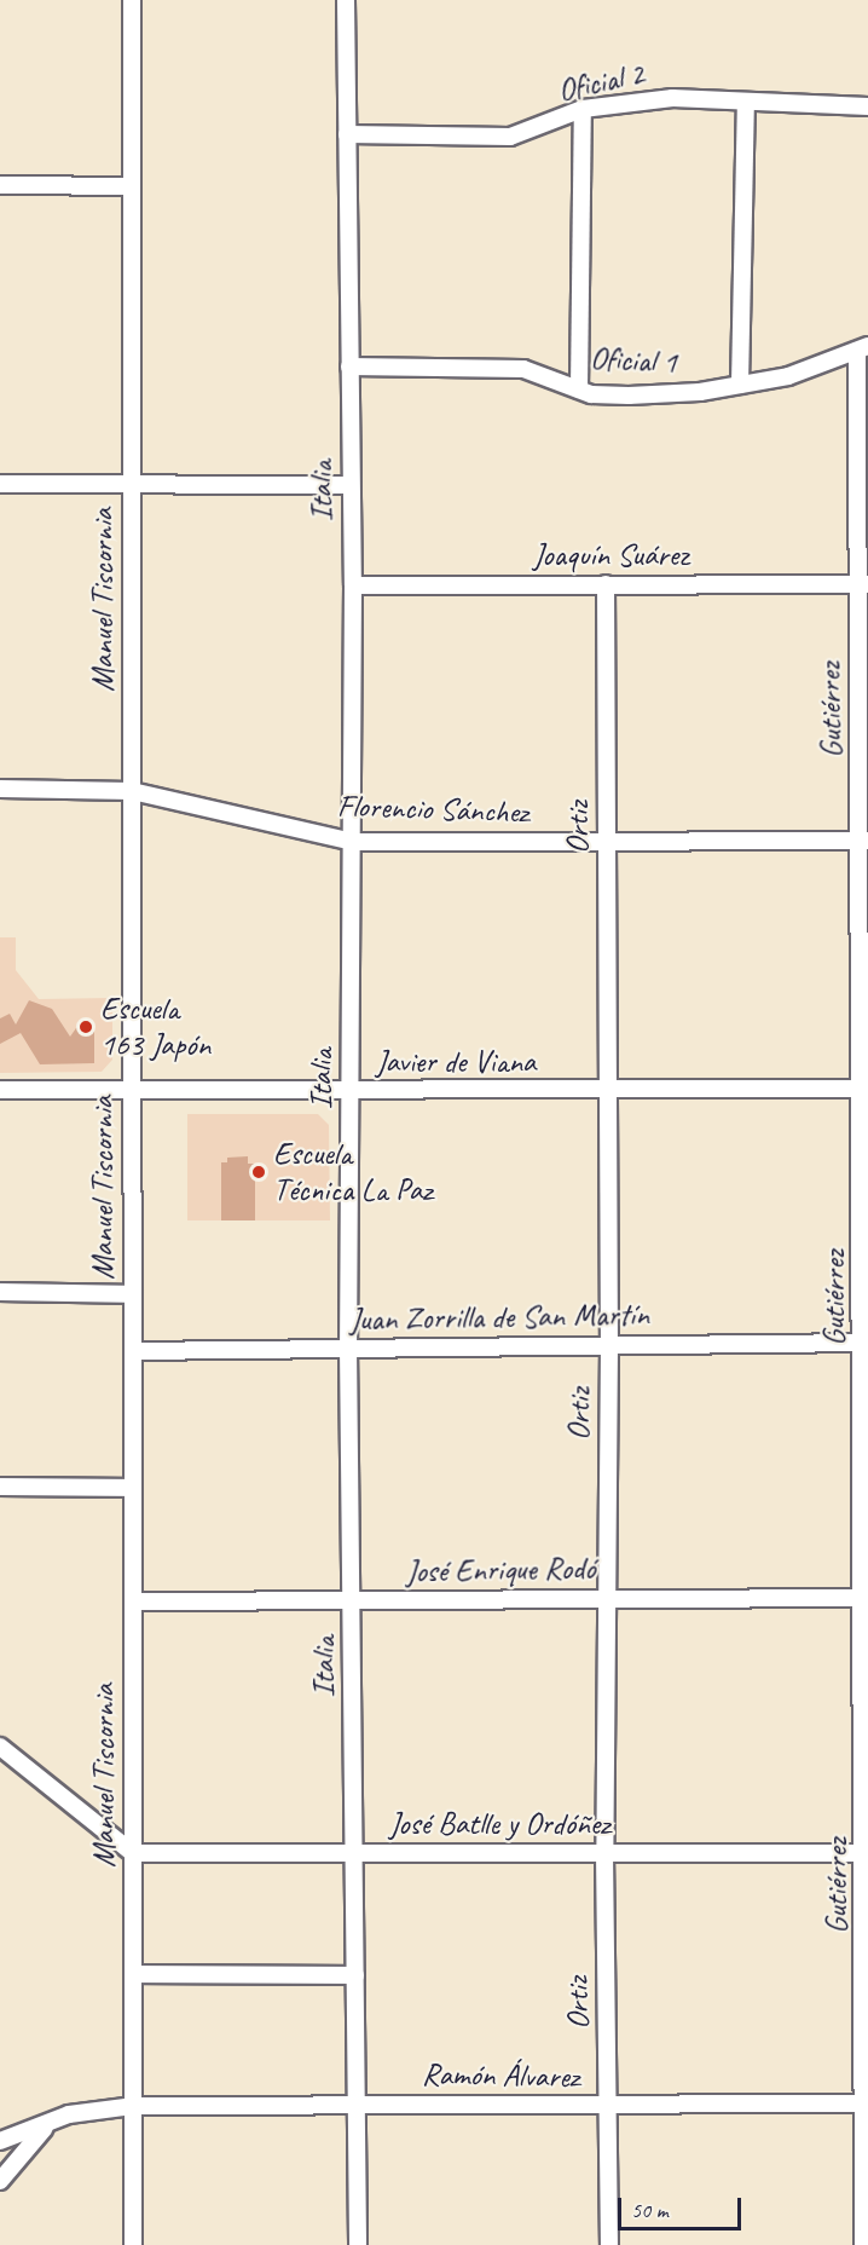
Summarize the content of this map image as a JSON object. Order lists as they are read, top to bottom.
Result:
{
  "streets": {
    "street": [
      "Oficial 2",
      "Oficial 1",
      "Italia",
      "Joaquín Suárez",
      "Manuel Tiscornia",
      "Gutiérrez",
      "Florencio Sánchez",
      "Ortiz",
      "Javier de Viana",
      "Juan Zorrilla de San Martín",
      "José Enrique Rodó",
      "José Batlle y Ordóñez",
      "Ramón Álvarez"
    ]
  },
  "crossings": [
    ["Oficial 2", "Italia"],
    ["Oficial 1", "Italia"],
    ["Oficial 1", "Gutiérrez"],
    ["Italia", "Joaquín Suárez"],
    ["Italia", "Florencio Sánchez"],
    ["Italia", "Javier de Viana"],
    ["Italia", "Juan Zorrilla de San Martín"],
    ["Italia", "José Enrique Rodó"],
    ["Italia", "José Batlle y Ordóñez"],
    ["Italia", "Ramón Álvarez"],
    ["Joaquín Suárez", "Gutiérrez"],
    ["Joaquín Suárez", "Ortiz"],
    ["Manuel Tiscornia", "Florencio Sánchez"],
    ["Manuel Tiscornia", "Javier de Viana"],
    ["Manuel Tiscornia", "Juan Zorrilla de San Martín"],
    ["Manuel Tiscornia", "José Enrique Rodó"],
    ["Manuel Tiscornia", "José Batlle y Ordóñez"],
    ["Manuel Tiscornia", "Ramón Álvarez"],
    ["Gutiérrez", "Florencio Sánchez"],
    ["Gutiérrez", "Javier de Viana"],
    ["Gutiérrez", "Juan Zorrilla de San Martín"],
    ["Gutiérrez", "José Enrique Rodó"],
    ["Gutiérrez", "José Batlle y Ordóñez"],
    ["Gutiérrez", "Ramón Álvarez"],
    ["Florencio Sánchez", "Ortiz"],
    ["Ortiz", "Javier de Viana"],
    ["Ortiz", "Juan Zorrilla de San Martín"],
    ["Ortiz", "José Enrique Rodó"],
    ["Ortiz", "José Batlle y Ordóñez"],
    ["Ortiz", "Ramón Álvarez"]
  ],
  "places": ["Escuela 163 Japón", "Escuela Técnica La Paz"],
  "scale_bar": "50 m"
}
